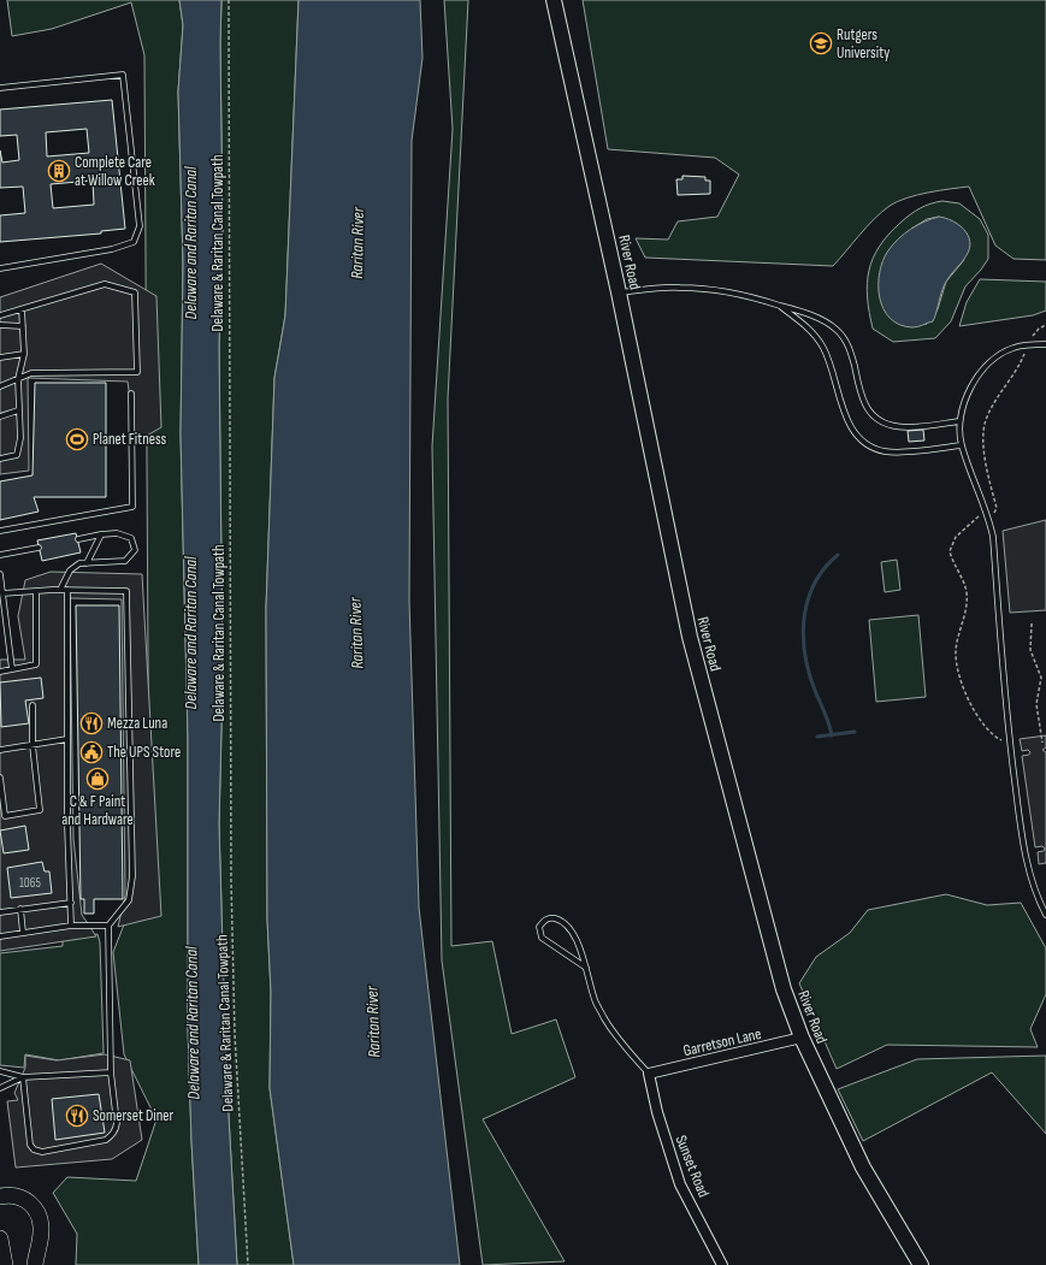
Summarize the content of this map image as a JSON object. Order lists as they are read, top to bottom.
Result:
{
  "streets": {
    "main road": ["River Road"],
    "street": ["Garretson Lane", "Sunset Road"],
    "path": ["Delaware & Raritan Canal Towpath"]
  },
  "crossings": [
    ["River Road", "Garretson Lane"],
    ["Garretson Lane", "Sunset Road"]
  ],
  "water": ["Delaware and Raritan Canal", "Raritan River"],
  "places": {
    "school or university": ["Rutgers University"],
    "building": ["Complete Care at Willow Creek"],
    "sports": ["Planet Fitness"],
    "restaurant": ["Mezza Luna", "Somerset Diner"],
    "public building": ["The UPS Store"],
    "shop": ["C & F Paint and Hardware"]
  },
  "house_numbers": ["1065"]
}
